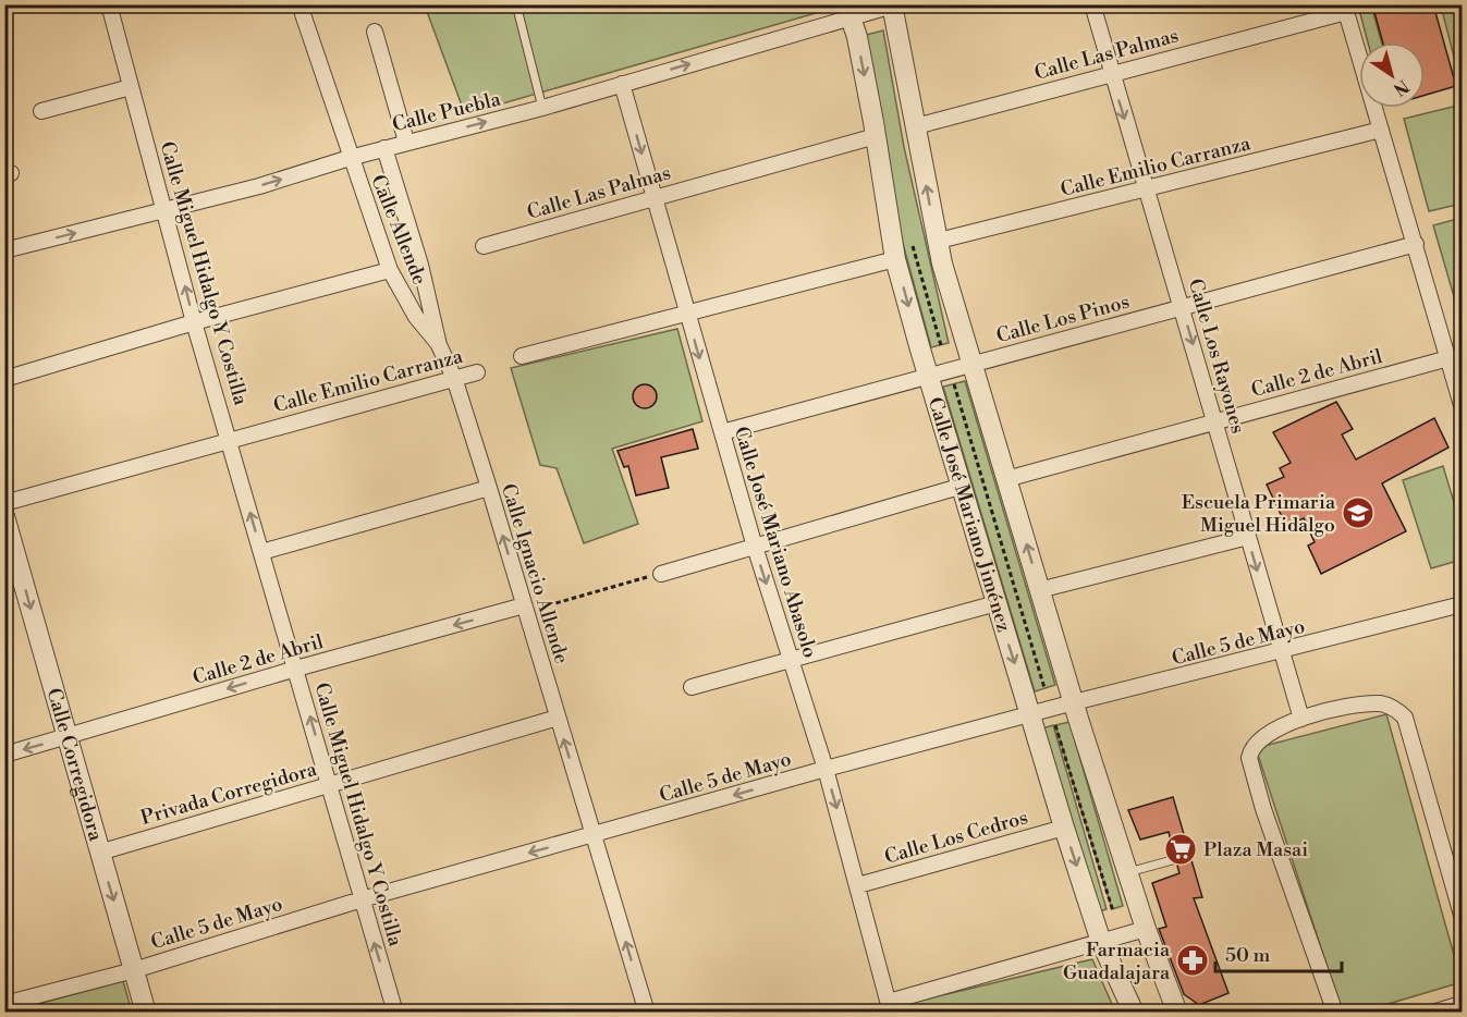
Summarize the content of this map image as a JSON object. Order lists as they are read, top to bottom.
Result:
{
  "streets": {
    "street": [
      "Calle Las Palmas",
      "Calle Puebla",
      "Calle Emilio Carranza",
      "Calle Allende",
      "Calle Miguel Hidalgo Y Costilla",
      "Calle Los Pinos",
      "Calle Los Rayones",
      "Calle 2 de Abril",
      "Calle José Mariano Jiménez",
      "Calle José Mariano Abasolo",
      "Calle Ignacio Allende",
      "Calle 5 de Mayo",
      "Calle Corregidora",
      "Privada Corregidora",
      "Calle Los Cedros"
    ]
  },
  "crossings": [
    ["Calle Las Palmas", "Calle Los Rayones"],
    ["Calle Las Palmas", "Calle José Mariano Jiménez"],
    ["Calle Las Palmas", "Calle José Mariano Abasolo"],
    ["Calle Puebla", "Calle Allende"],
    ["Calle Puebla", "Calle Miguel Hidalgo Y Costilla"],
    ["Calle Puebla", "Calle José Mariano Jiménez"],
    ["Calle Puebla", "Calle José Mariano Abasolo"],
    ["Calle Puebla", "Calle Ignacio Allende"],
    ["Calle Emilio Carranza", "Calle Miguel Hidalgo Y Costilla"],
    ["Calle Emilio Carranza", "Calle Los Rayones"],
    ["Calle Emilio Carranza", "Calle Ignacio Allende"],
    ["Calle Allende", "Calle Ignacio Allende"],
    ["Calle Miguel Hidalgo Y Costilla", "Calle 2 de Abril"],
    ["Calle Miguel Hidalgo Y Costilla", "Calle 5 de Mayo"],
    ["Calle Miguel Hidalgo Y Costilla", "Privada Corregidora"],
    ["Calle Los Pinos", "Calle Los Rayones"],
    ["Calle Los Pinos", "Calle José Mariano Jiménez"],
    ["Calle Los Pinos", "Calle José Mariano Abasolo"],
    ["Calle Los Rayones", "Calle 2 de Abril"],
    ["Calle Los Rayones", "Calle 5 de Mayo"],
    ["Calle 2 de Abril", "Calle Ignacio Allende"],
    ["Calle 2 de Abril", "Calle Corregidora"],
    ["Calle José Mariano Jiménez", "Calle 5 de Mayo"],
    ["Calle José Mariano Jiménez", "Calle Los Cedros"],
    ["Calle José Mariano Abasolo", "Calle 5 de Mayo"],
    ["Calle José Mariano Abasolo", "Calle Los Cedros"],
    ["Calle Ignacio Allende", "Calle 5 de Mayo"],
    ["Calle Ignacio Allende", "Privada Corregidora"],
    ["Calle 5 de Mayo", "Calle Corregidora"],
    ["Calle Corregidora", "Privada Corregidora"]
  ],
  "one_way": [
    "Calle Miguel Hidalgo Y Costilla",
    "Calle Los Rayones",
    "Calle José Mariano Abasolo",
    "Calle Ignacio Allende",
    "Calle Corregidora"
  ],
  "places": {
    "school or university": ["Escuela Primaria Miguel Hidalgo"],
    "supermarket": ["Plaza Masai"],
    "pharmacy": ["Farmacia Guadalajara"]
  },
  "scale_bar": "50 m",
  "north": "bottom right"
}
